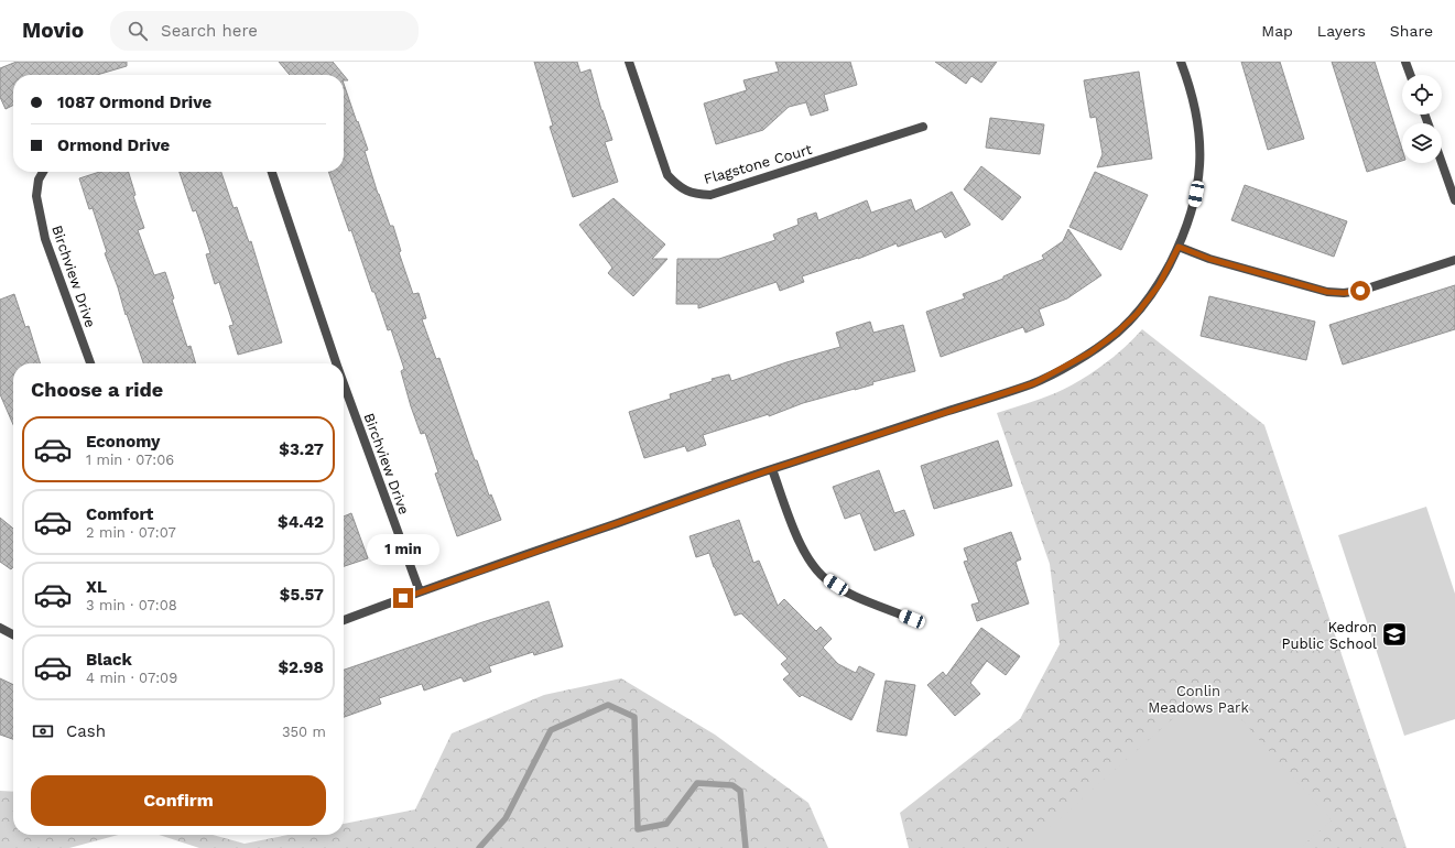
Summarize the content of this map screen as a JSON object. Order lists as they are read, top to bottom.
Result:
{
  "streets": {
    "street": ["Flagstone Court", "Birchview Drive"]
  },
  "parks": ["Conlin Meadows Park"],
  "places": {
    "school or university": ["Kedron Public School"]
  },
  "page": {
    "header": "Movio",
    "search": "Search here",
    "nav": ["Map", "Layers", "Share"],
    "banner": ["1087 Ormond Drive", "Ormond Drive"],
    "heading": "Choose a ride",
    "list": [
      {
        "name": "Economy",
        "note": "1 min · 07:06",
        "value": "$3.27"
      },
      {
        "name": "Comfort",
        "note": "2 min · 07:07",
        "value": "$4.42"
      },
      {
        "name": "XL",
        "note": "3 min · 07:08",
        "value": "$5.57"
      },
      {
        "name": "Black",
        "note": "4 min · 07:09",
        "value": "$2.98"
      }
    ],
    "bubble": "1 min",
    "pay": ["Cash", "350 m"],
    "buttons": "Confirm"
  }
}
